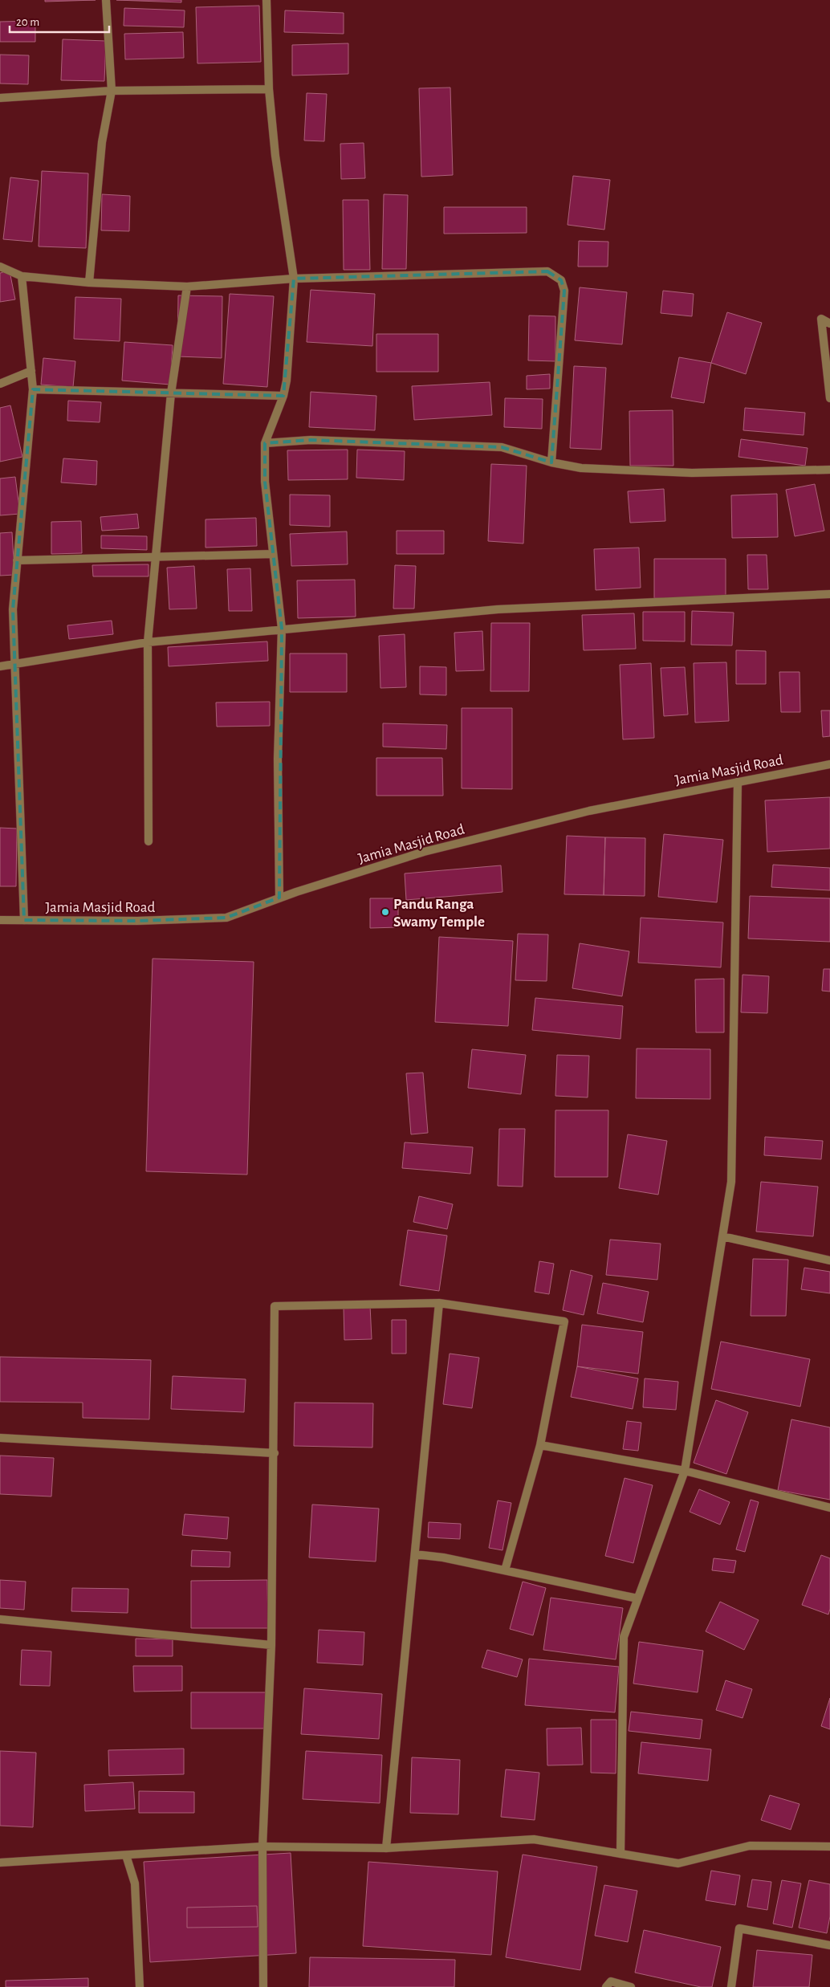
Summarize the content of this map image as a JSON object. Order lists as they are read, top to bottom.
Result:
{
  "streets": {
    "street": ["Jamia Masjid Road"]
  },
  "places": ["Pandu Ranga Swamy Temple"],
  "scale_bar": "20 m"
}
